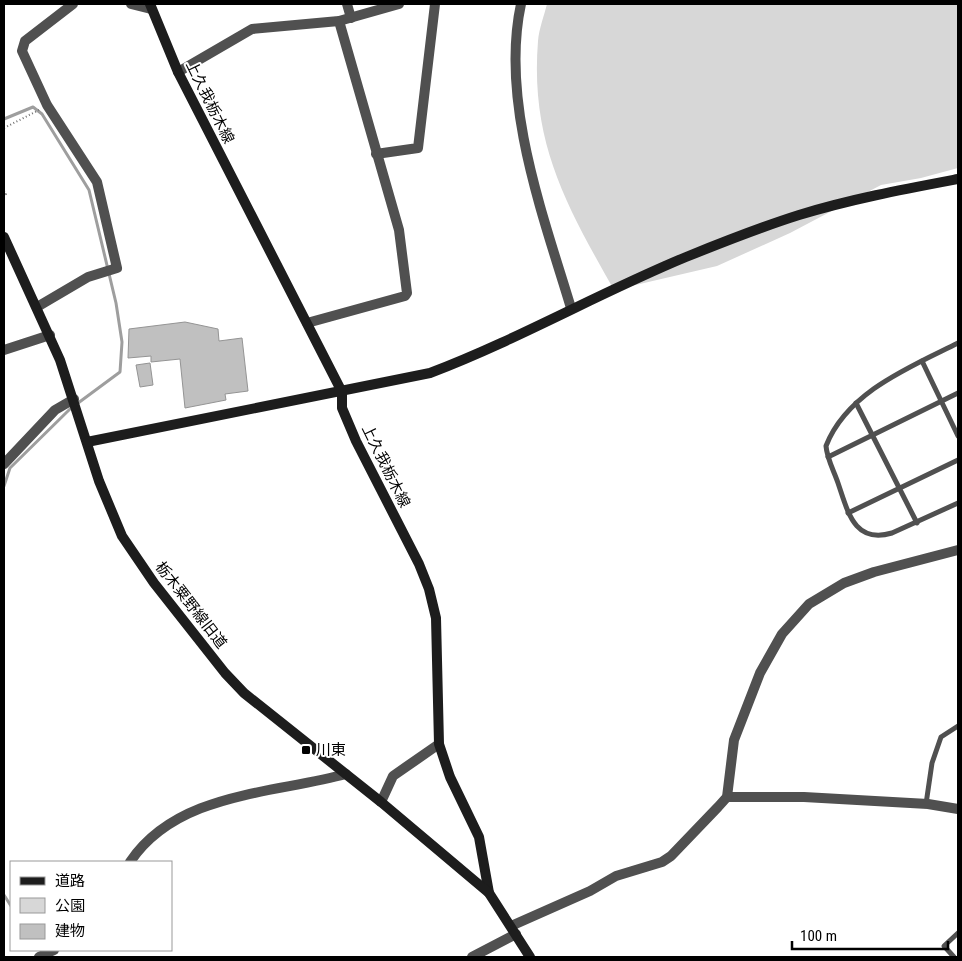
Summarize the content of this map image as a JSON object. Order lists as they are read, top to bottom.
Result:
{
  "streets": {
    "street": ["上久我栃木線", "栃木粟野線旧道"]
  },
  "crossings": [
    ["上久我栃木線", "栃木粟野線旧道"]
  ],
  "places": {
    "transit": ["川東"]
  },
  "legend": ["道路", "公園", "建物"],
  "scale_bar": "100 m"
}
